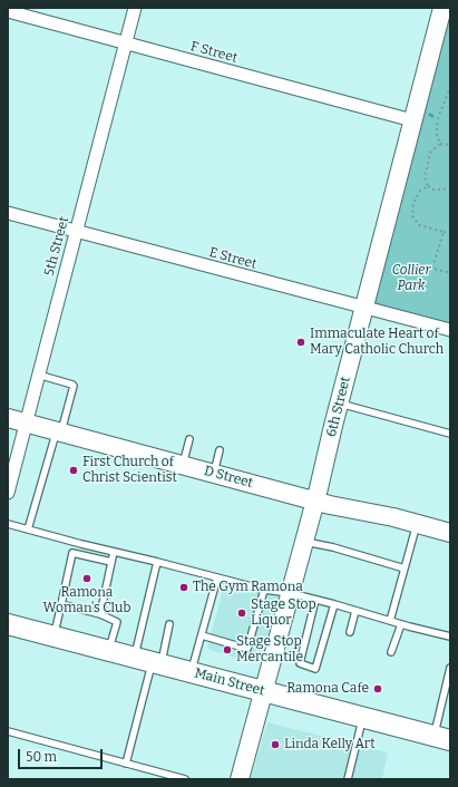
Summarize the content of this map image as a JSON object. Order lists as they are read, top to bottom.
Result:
{
  "streets": {
    "main road": ["Main Street"],
    "street": [
      "F Street",
      "5th Street",
      "E Street",
      "6th Street",
      "D Street"
    ]
  },
  "crossings": [
    ["F Street", "5th Street"],
    ["F Street", "6th Street"],
    ["5th Street", "E Street"],
    ["5th Street", "D Street"],
    ["E Street", "6th Street"],
    ["6th Street", "D Street"],
    ["6th Street", "Main Street"]
  ],
  "parks": ["Collier Park"],
  "places": [
    "Immaculate Heart of Mary Catholic Church",
    "First Church of Christ Scientist",
    "Ramona Woman's Club",
    "The Gym Ramona",
    "Stage Stop Liquor",
    "Stage Stop Mercantile",
    "Ramona Cafe",
    "Linda Kelly Art"
  ],
  "scale_bar": "50 m"
}
